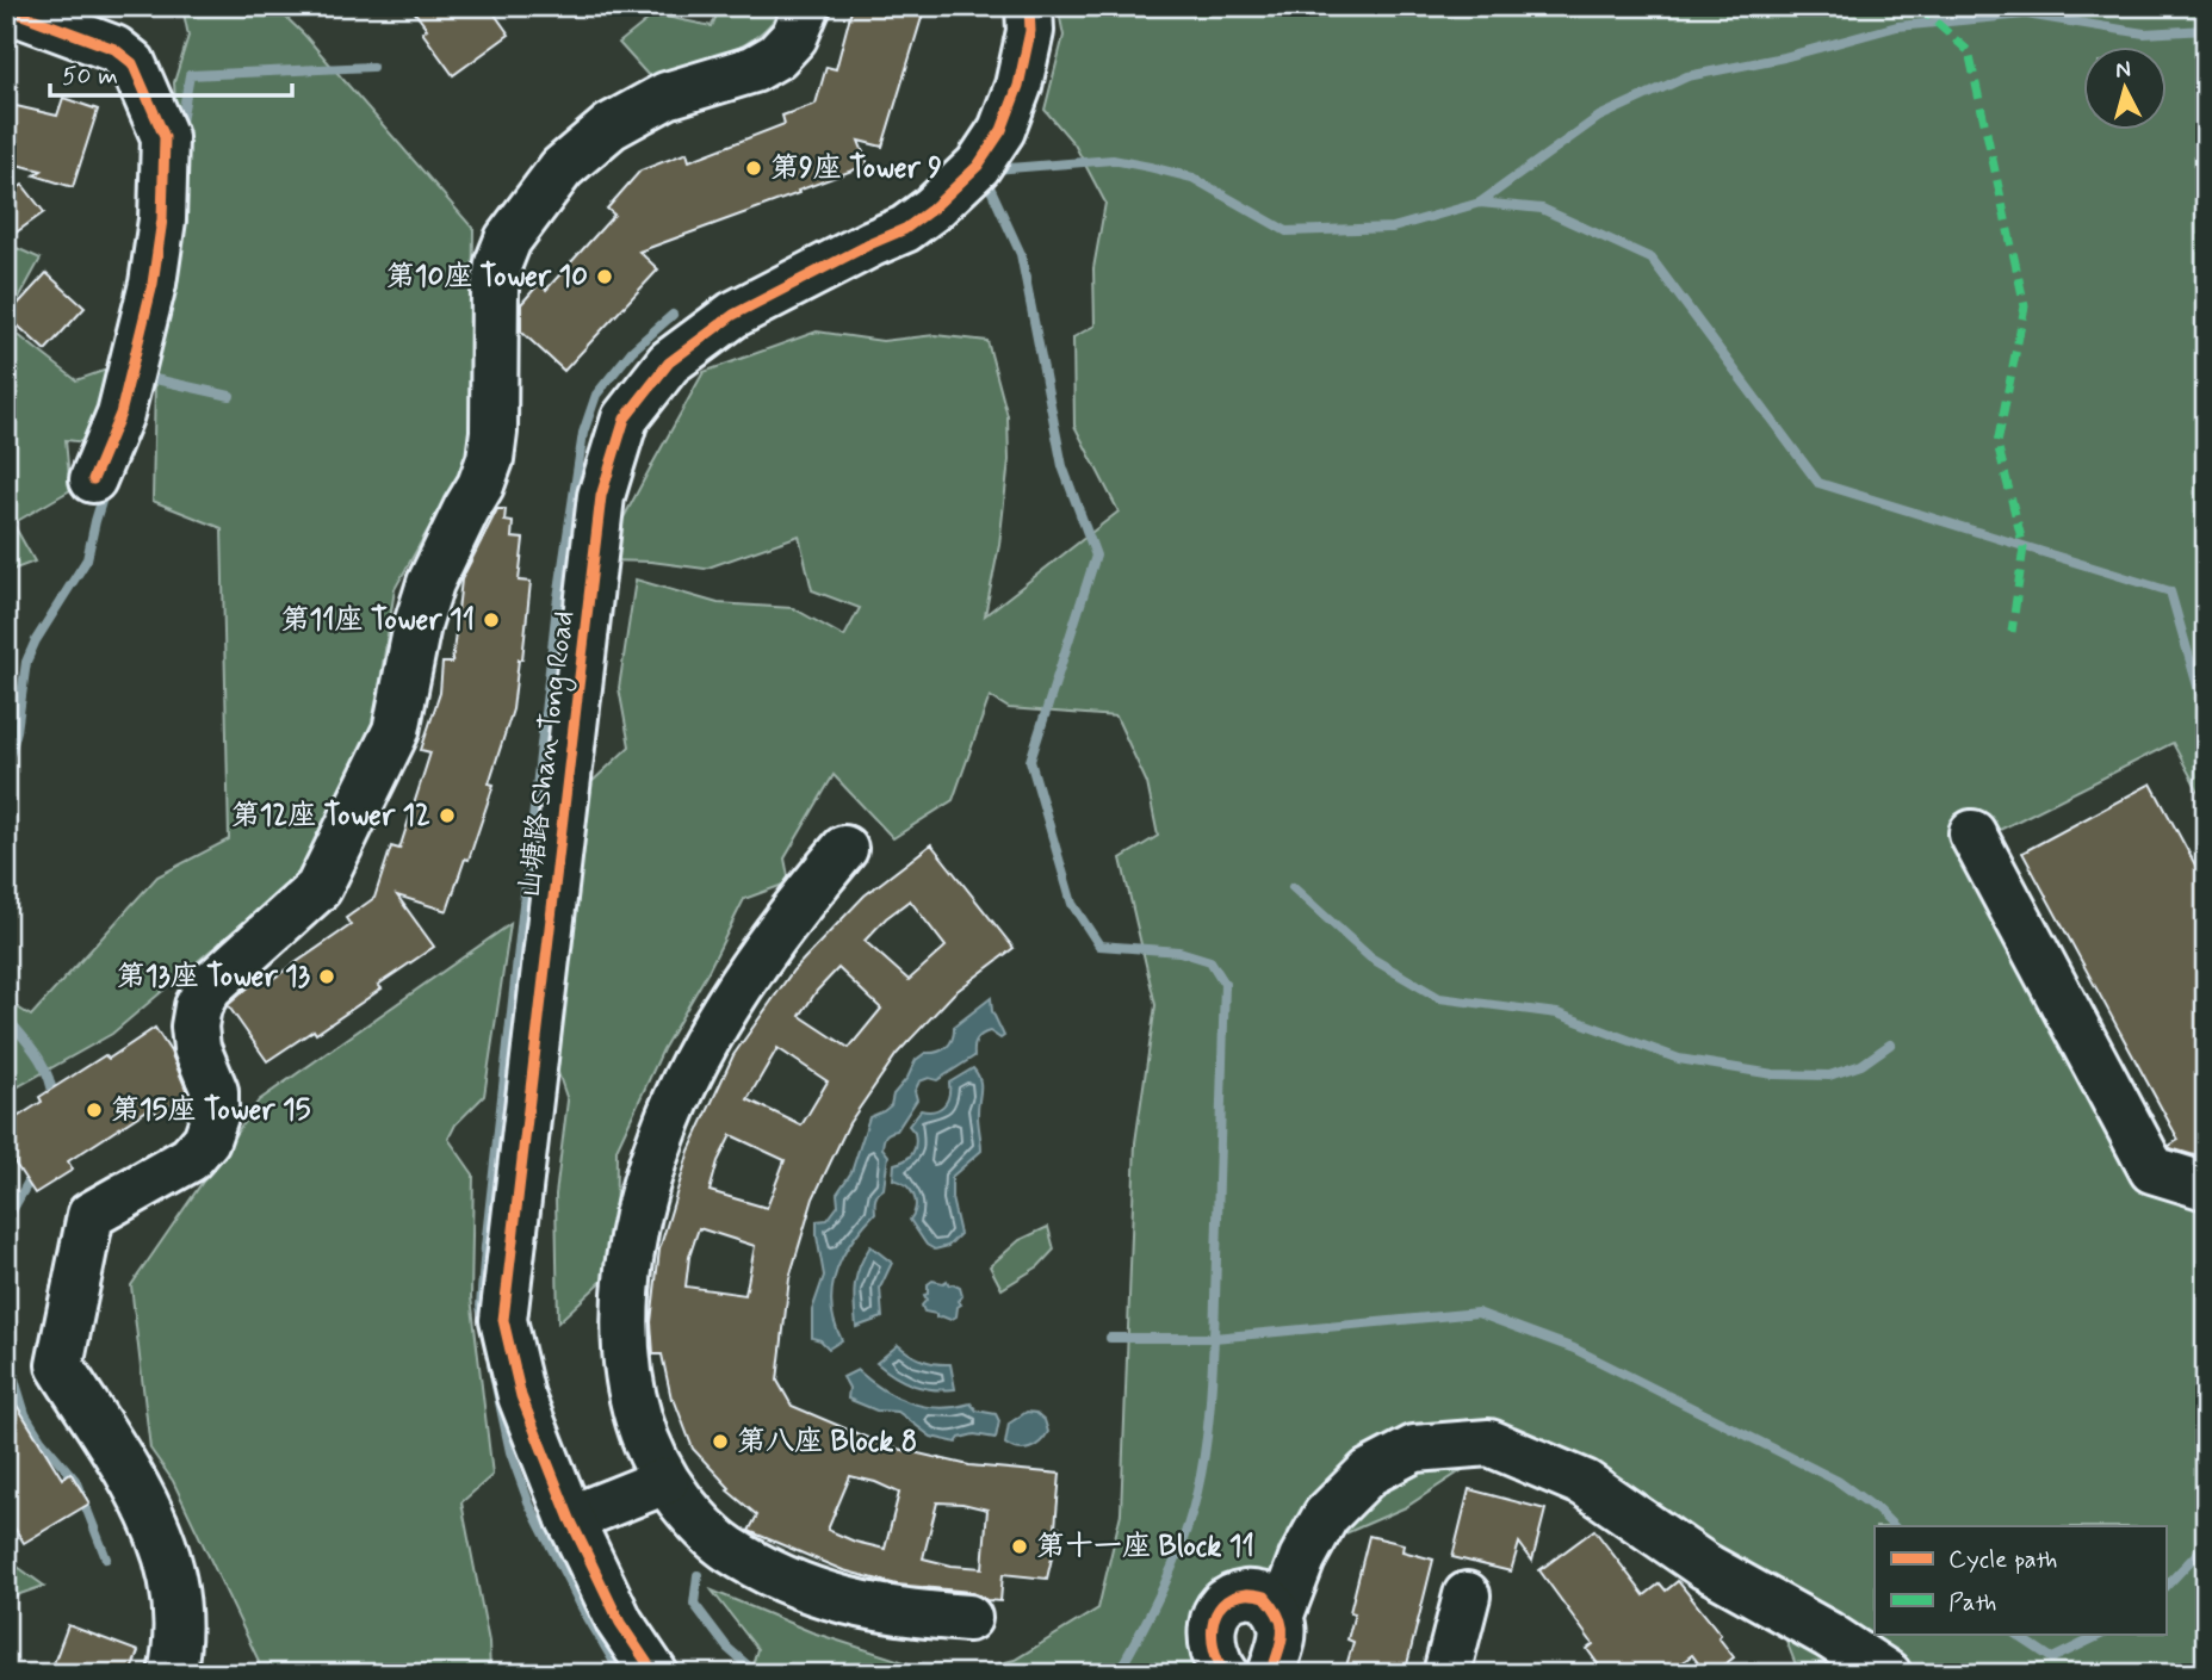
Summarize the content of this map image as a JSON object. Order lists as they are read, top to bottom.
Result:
{
  "streets": {
    "street": ["山塘路 Shan Tong Road"]
  },
  "places": [
    "第9座 Tower 9",
    "第10座 Tower 10",
    "第11座 Tower 11",
    "第12座 Tower 12",
    "第13座 Tower 13",
    "第15座 Tower 15",
    "第八座 Block 8",
    "第十一座 Block 11"
  ],
  "legend": ["Cycle path", "Path"],
  "scale_bar": "50 m",
  "north": "top"
}
